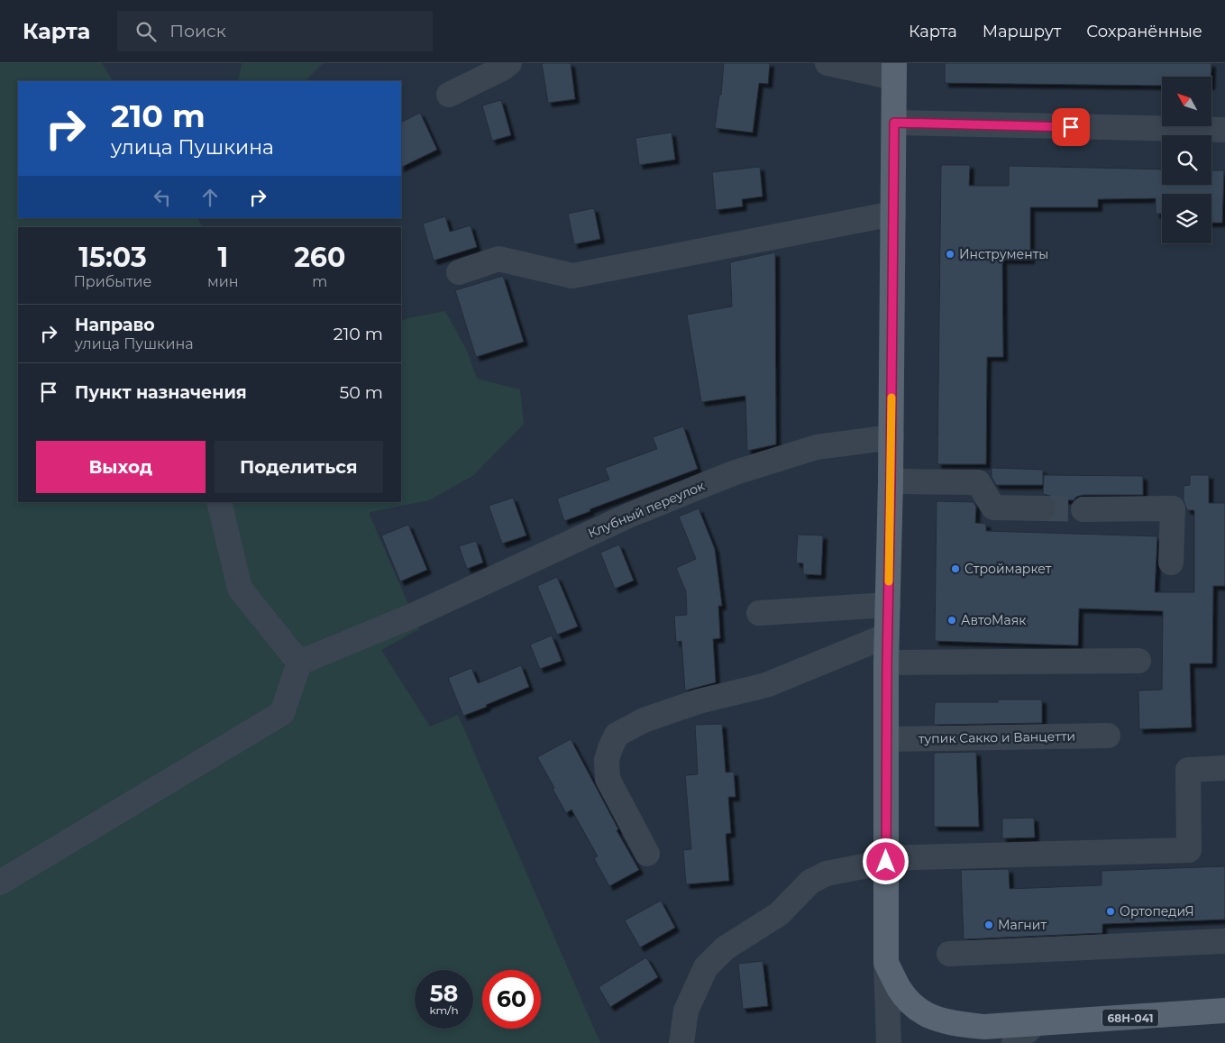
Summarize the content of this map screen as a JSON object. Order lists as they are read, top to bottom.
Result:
{
  "streets": {
    "main road": ["68Н-041"],
    "street": ["Клубный переулок", "тупик Сакко и Ванцетти"]
  },
  "crossings": [
    ["Клубный переулок", "68Н-041"],
    ["тупик Сакко и Ванцетти", "68Н-041"]
  ],
  "places": [
    "Инструменты",
    "Строймаркет",
    "АвтоМаяк",
    "ОртопедиЯ",
    "Магнит"
  ],
  "north": "top left",
  "page": {
    "header": "Карта",
    "search": "Поиск",
    "nav": ["Карта", "Маршрут", "Сохранённые"],
    "turn": ["210 m", "улица Пушкина"],
    "eta": [
      "15:03",
      "Прибытие",
      "1",
      "мин",
      "260",
      "m"
    ],
    "list": [
      {
        "name": "Направо",
        "note": "улица Пушкина",
        "value": "210 m"
      },
      {
        "name": "Пункт назначения",
        "value": "50 m"
      }
    ],
    "buttons": ["Выход", "Поделиться"],
    "speed": "58 km/h",
    "limit": "60"
  }
}
